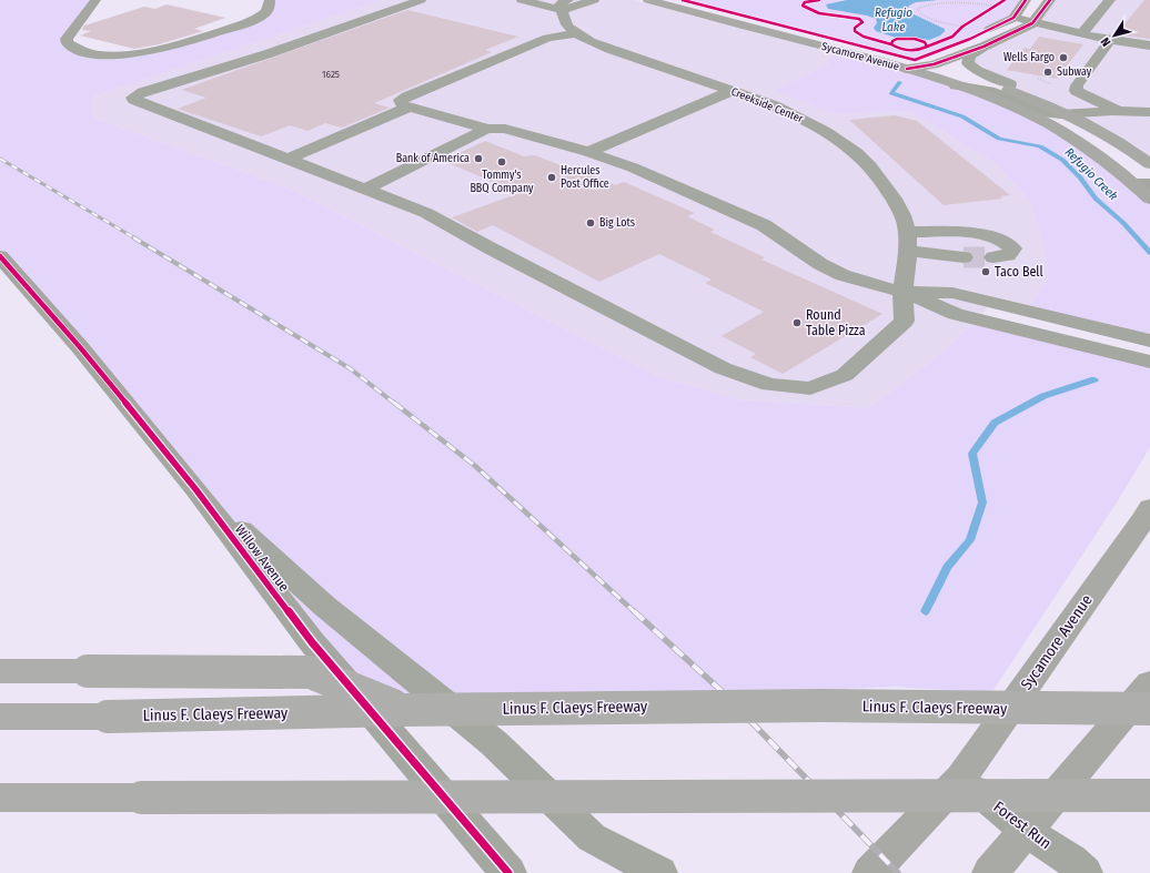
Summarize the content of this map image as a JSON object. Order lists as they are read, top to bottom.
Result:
{
  "streets": {
    "highway": ["Linus F. Claeys Freeway"],
    "main road": ["Sycamore Avenue"],
    "street": ["Creekside Center", "Willow Avenue", "Forest Run"]
  },
  "crossings": [
    ["Sycamore Avenue", "Forest Run"]
  ],
  "water": ["Refugio Lake", "Refugio Creek"],
  "places": [
    "Wells Fargo",
    "Subway",
    "Bank of America",
    "Tommy's BBQ Company",
    "Hercules Post Office",
    "Big Lots",
    "Taco Bell",
    "Round Table Pizza"
  ],
  "house_numbers": ["1625"],
  "north": "bottom left"
}
